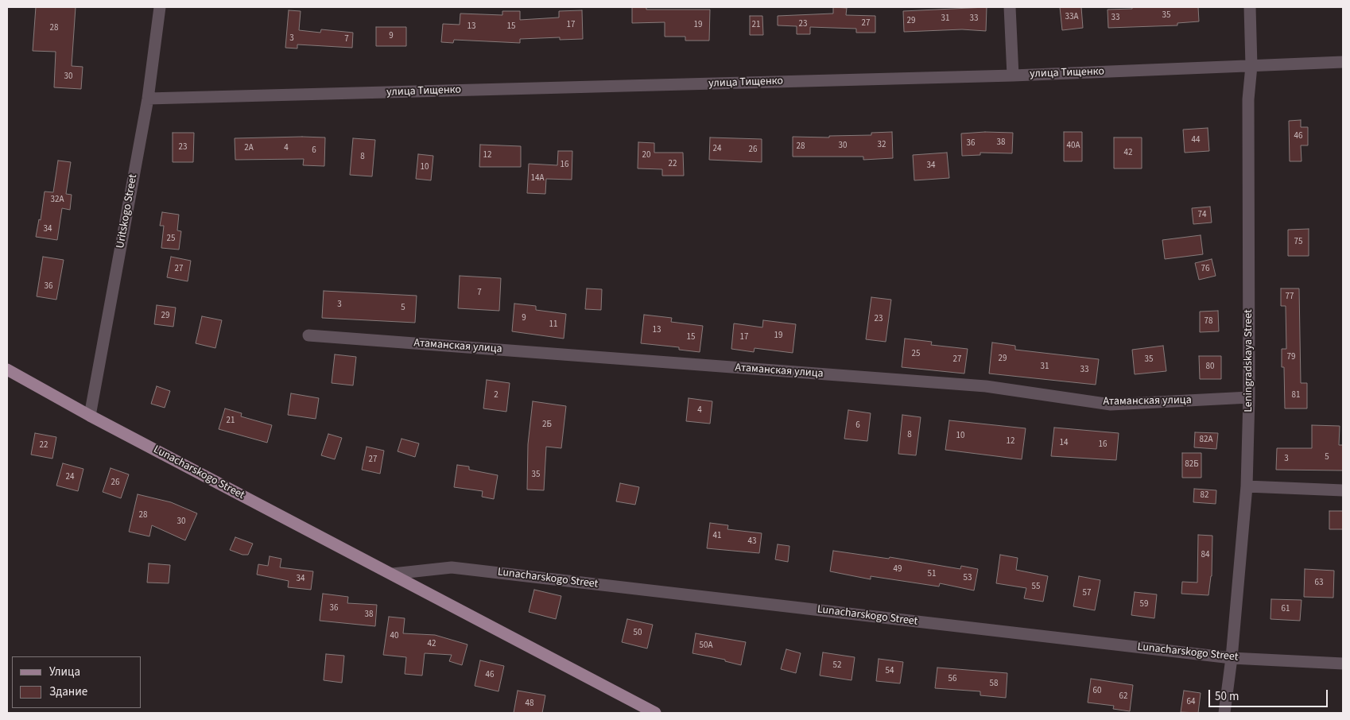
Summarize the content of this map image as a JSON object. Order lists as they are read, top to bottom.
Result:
{
  "streets": {
    "main road": ["Lunacharskogo Street"],
    "street": [
      "улица Тищенко",
      "Uritskogo Street",
      "Атаманская улица",
      "Leningradskaya Street"
    ]
  },
  "crossings": [
    ["улица Тищенко", "Uritskogo Street"],
    ["улица Тищенко", "Leningradskaya Street"],
    ["Uritskogo Street", "Lunacharskogo Street"],
    ["Атаманская улица", "Leningradskaya Street"],
    ["Leningradskaya Street", "Lunacharskogo Street"]
  ],
  "house_numbers": [
    "35",
    "33А",
    "33",
    "31",
    "33",
    "29",
    "27",
    "23",
    "17",
    "19",
    "21",
    "13",
    "15",
    "28",
    "9",
    "3",
    "7",
    "30",
    "46",
    "44",
    "38",
    "36",
    "32",
    "30",
    "40А",
    "28",
    "23",
    "2А",
    "4",
    "24",
    "26",
    "6",
    "42",
    "12",
    "20",
    "8",
    "22",
    "16",
    "34",
    "10",
    "14А",
    "32А",
    "74",
    "34",
    "25",
    "75",
    "27",
    "76",
    "36",
    "7",
    "77",
    "3",
    "5",
    "29",
    "9",
    "23",
    "78",
    "11",
    "13",
    "19",
    "15",
    "17",
    "25",
    "79",
    "29",
    "27",
    "35",
    "31",
    "80",
    "33",
    "2",
    "81",
    "4",
    "21",
    "2Б",
    "6",
    "8",
    "10",
    "82А",
    "12",
    "14",
    "16",
    "22",
    "5",
    "3",
    "27",
    "82Б",
    "35",
    "24",
    "26",
    "82",
    "28",
    "30",
    "41",
    "43",
    "84",
    "49",
    "51",
    "53",
    "34",
    "63",
    "55",
    "57",
    "59",
    "36",
    "61",
    "38",
    "50",
    "40",
    "42",
    "50А",
    "52",
    "54",
    "46",
    "56",
    "58",
    "60",
    "62",
    "64",
    "48"
  ],
  "legend": ["Улица", "Здание"],
  "scale_bar": "50 m"
}
